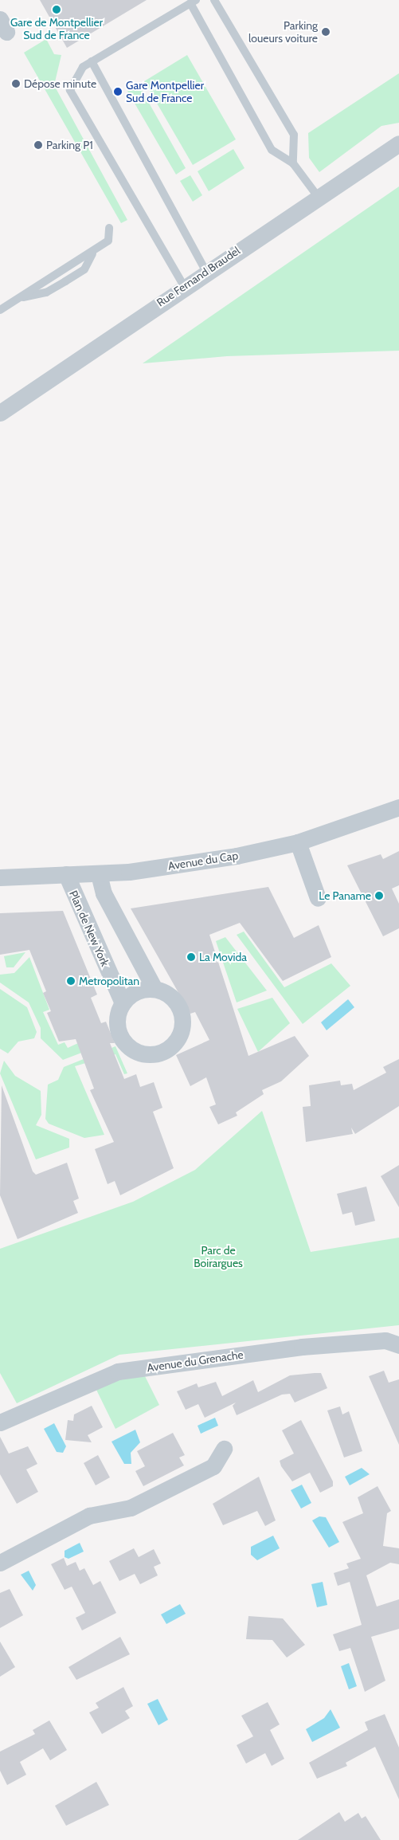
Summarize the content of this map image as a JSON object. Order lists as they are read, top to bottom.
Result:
{
  "streets": {
    "street": [
      "Rue Fernand Braudel",
      "Avenue du Cap",
      "Plan de New York",
      "Avenue du Grenache"
    ]
  },
  "crossings": [
    ["Avenue du Cap", "Plan de New York"]
  ],
  "parks": ["Parc de Boirargues"],
  "places": [
    "Gare de Montpellier Sud de France",
    "Parking loueurs voiture",
    "Dépose minute",
    "Gare Montpellier Sud de France",
    "Parking P1",
    "Le Paname",
    "La Movida",
    "Metropolitan"
  ]
}
